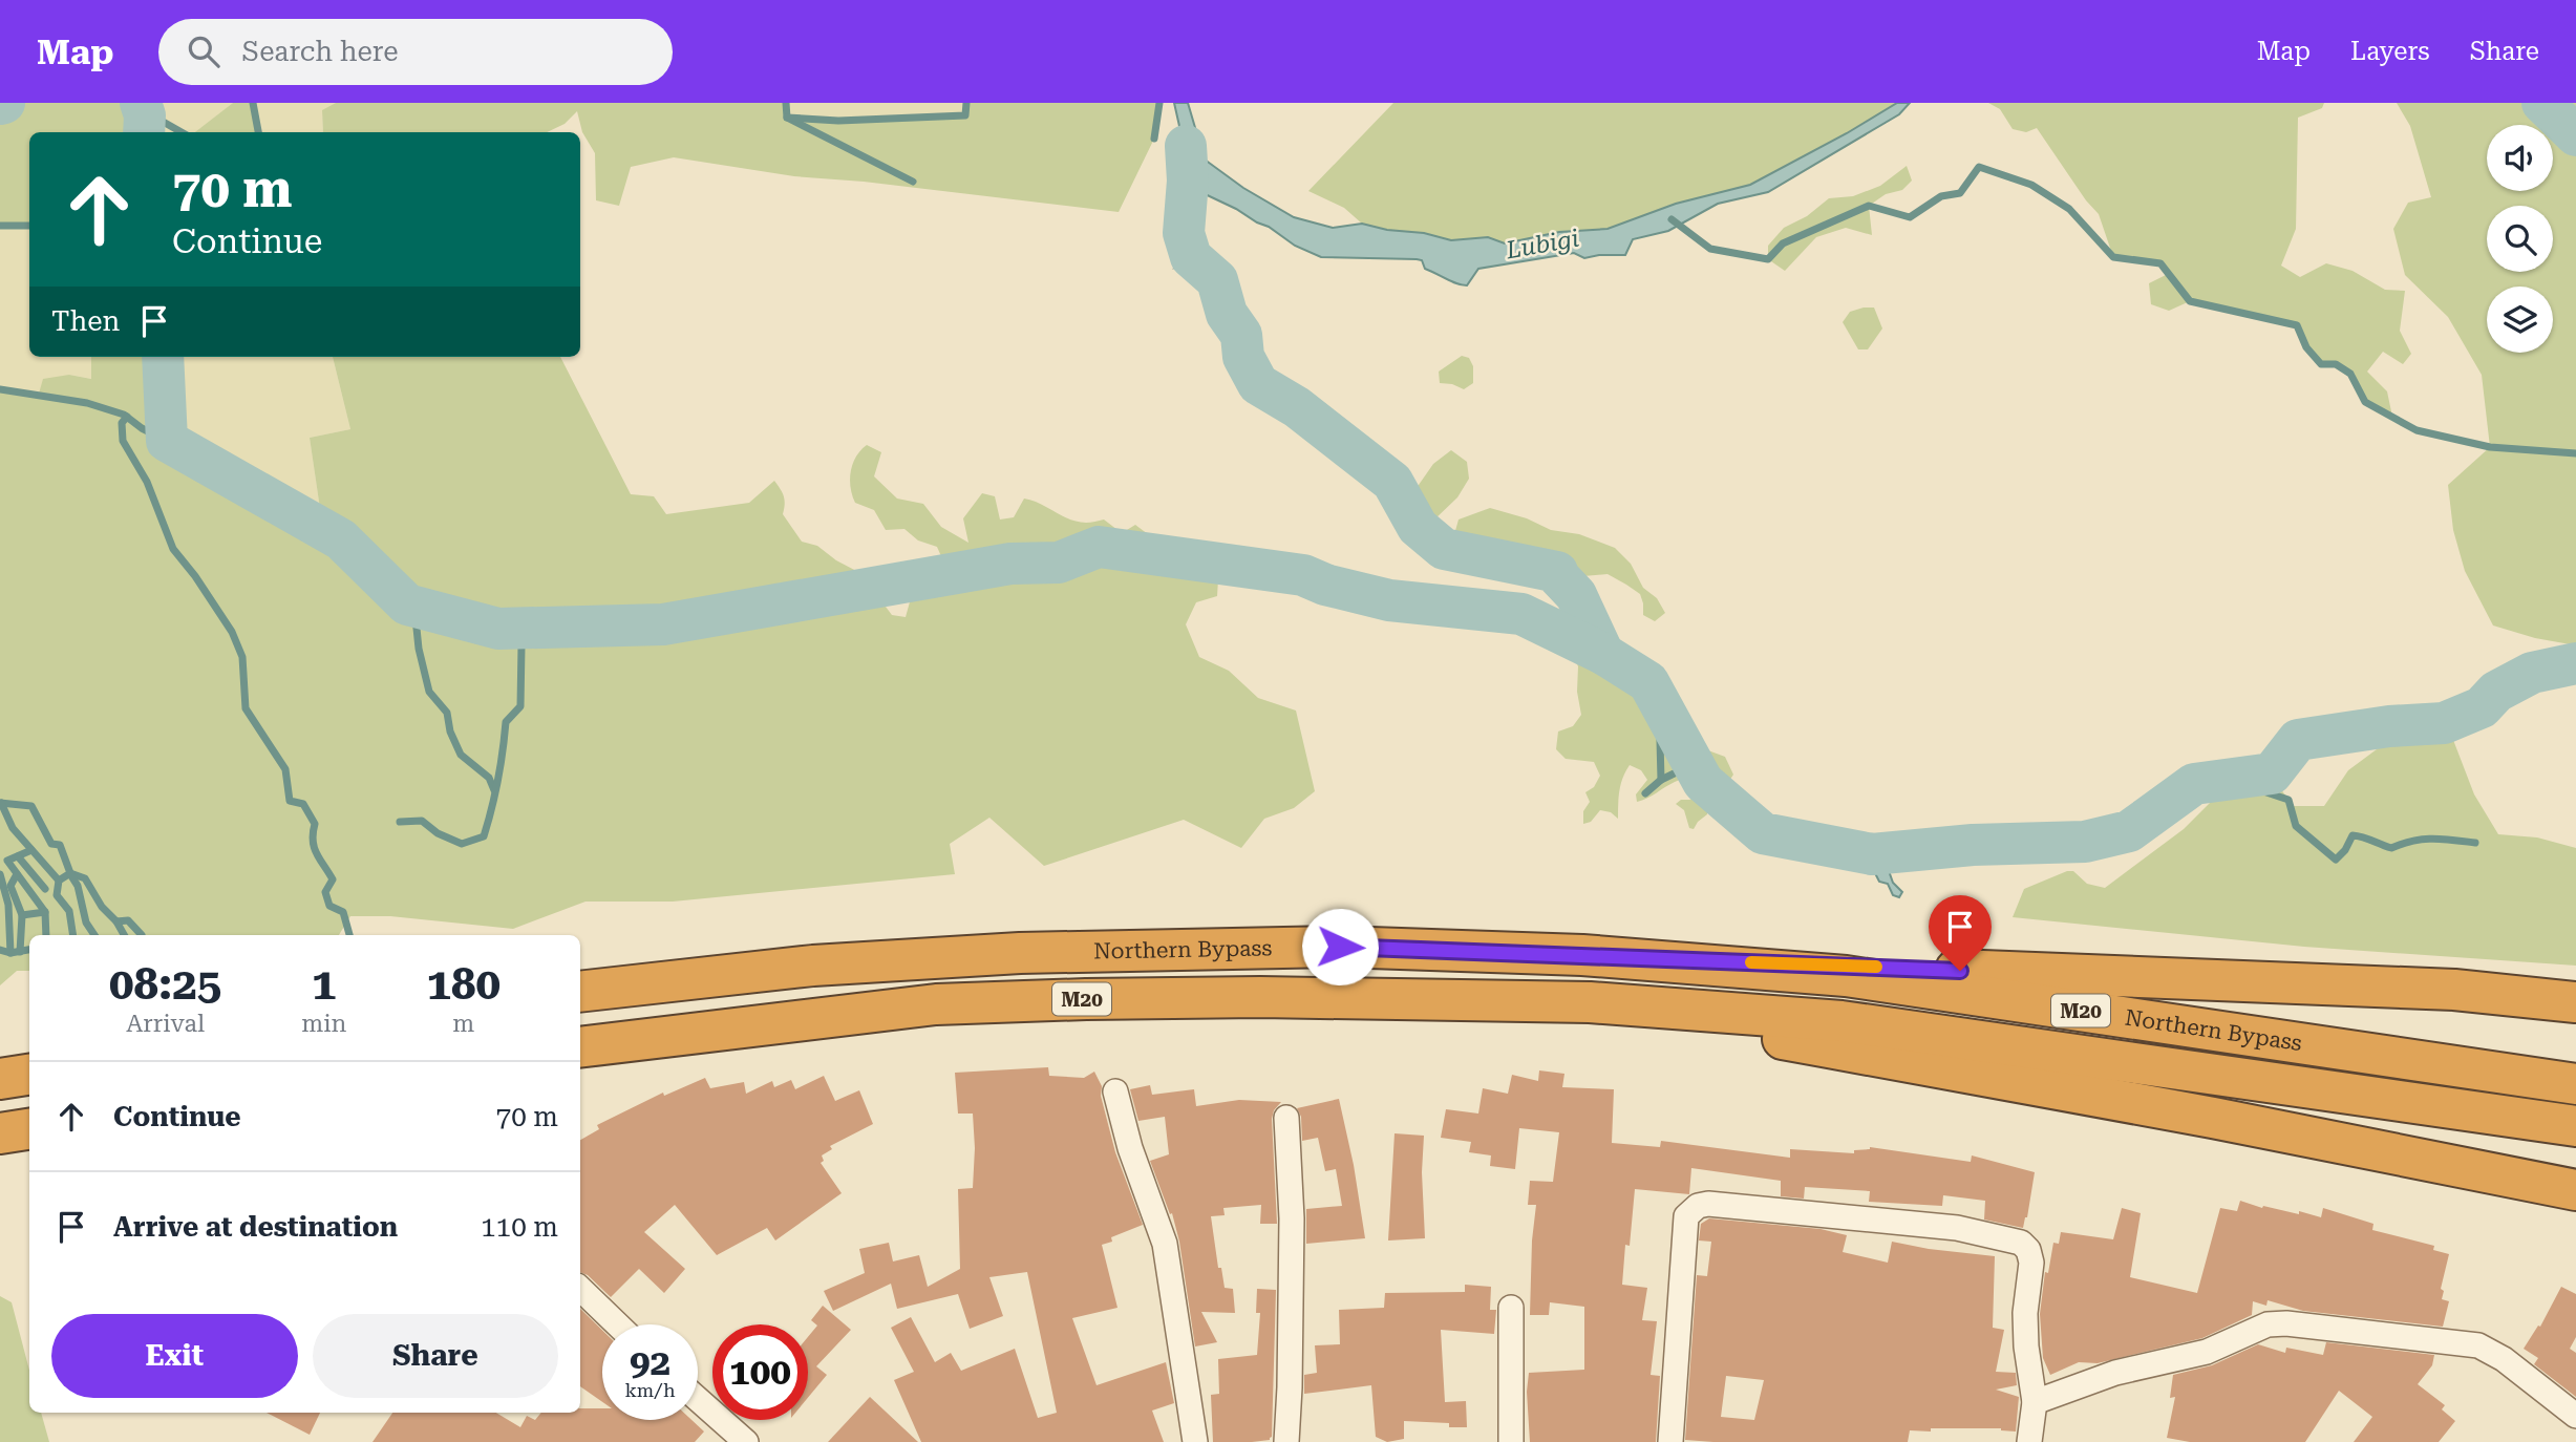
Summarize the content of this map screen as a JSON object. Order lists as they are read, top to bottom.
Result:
{
  "streets": {
    "highway": ["Northern Bypass", "M20"]
  },
  "water": ["Lubigi"],
  "page": {
    "header": "Map",
    "search": "Search here",
    "nav": ["Map", "Layers", "Share"],
    "turn": ["70 m", "Continue"],
    "then": "Then",
    "eta": [
      "08:25",
      "Arrival",
      "1",
      "min",
      "180",
      "m"
    ],
    "list": [
      {
        "name": "Continue",
        "value": "70 m"
      },
      {
        "name": "Arrive at destination",
        "value": "110 m"
      }
    ],
    "buttons": ["Exit", "Share"],
    "speed": "92 km/h",
    "limit": "100"
  }
}
